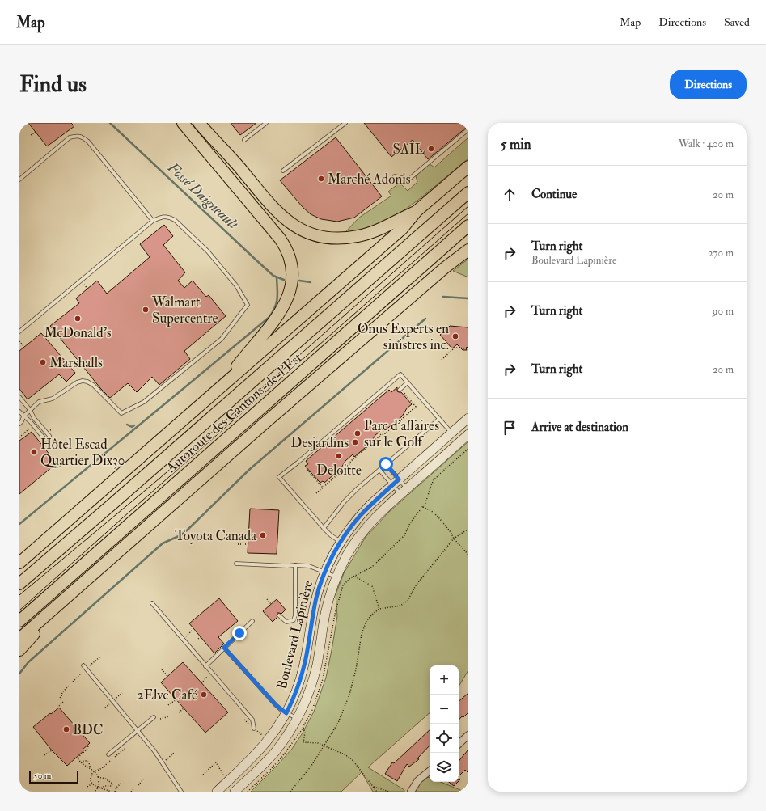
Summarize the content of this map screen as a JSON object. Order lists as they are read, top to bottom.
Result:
{
  "streets": {
    "highway": ["Autoroute des Cantons-de-l'Est"],
    "main road": ["Boulevard Lapinière"]
  },
  "water": ["Fossé Daigneault"],
  "places": [
    "SAIL",
    "Marché Adonis",
    "Walmart Supercentre",
    "McDonald's",
    "Onus Experts en sinistres inc.",
    "Marshalls",
    "Parc d'affaires sur le Golf",
    "Desjardins",
    "Hôtel Escad Quartier Dix30",
    "Deloitte",
    "Toyota Canada",
    "2Elve Café",
    "BDC"
  ],
  "scale_bar": "50 m",
  "page": {
    "header": "Map",
    "nav": ["Map", "Directions", "Saved"],
    "buttons": "Directions",
    "title": "Find us",
    "heading": ["5 min", "Walk · 400 m"],
    "list": [
      ["Continue", "20 m"],
      ["Turn right", "Boulevard Lapinière", "270 m"],
      ["Turn right", "90 m"],
      ["Turn right", "20 m"],
      "Arrive at destination"
    ],
    "map_buttons": ["+", "−"],
    "scale": "50 m"
  }
}
